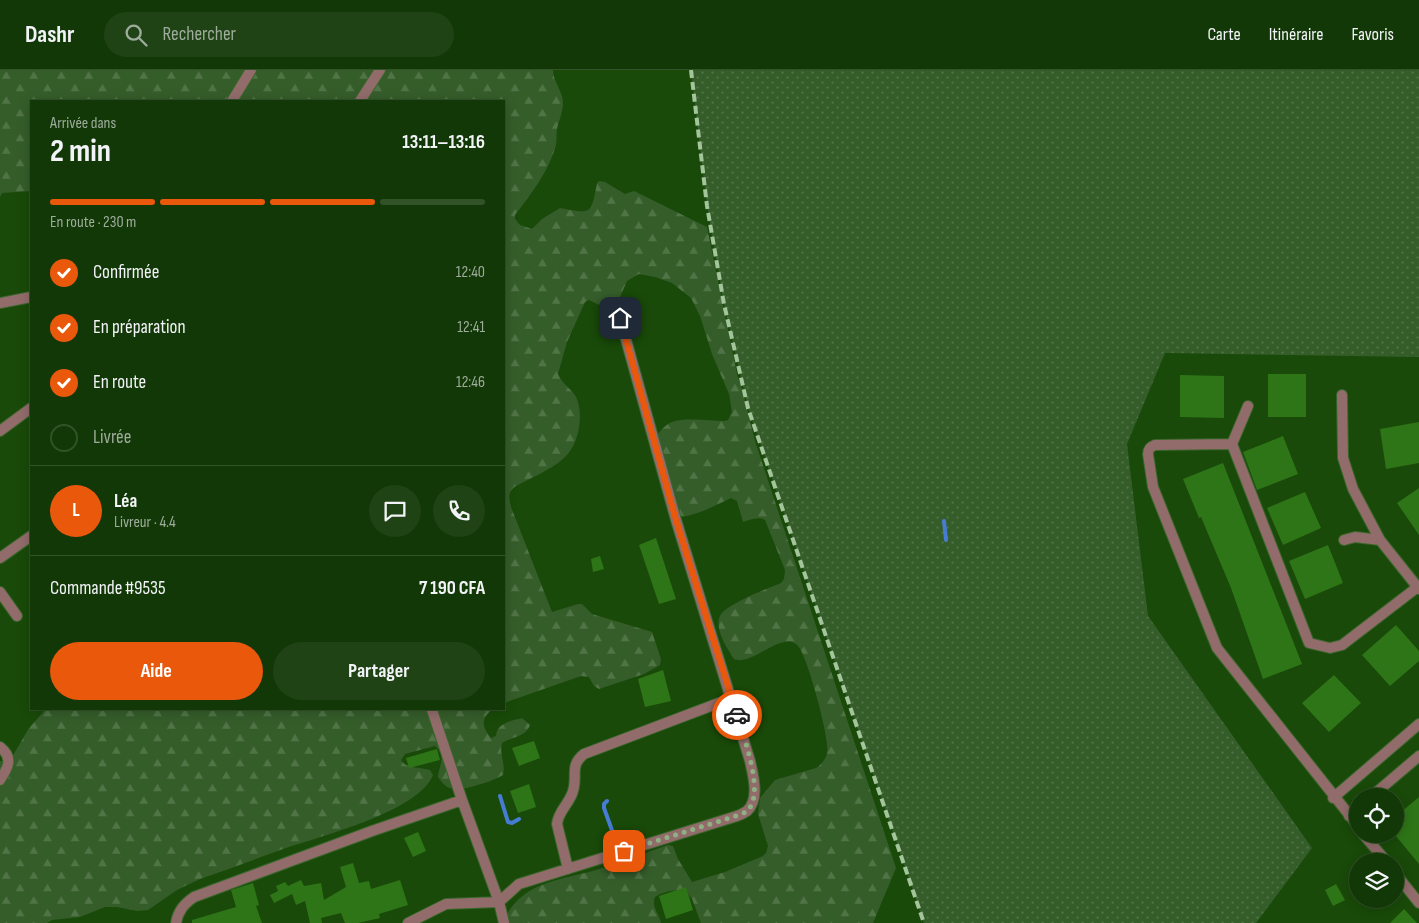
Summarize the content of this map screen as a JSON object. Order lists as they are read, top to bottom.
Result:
{
  "page": {
    "header": "Dashr",
    "search": "Rechercher",
    "nav": ["Carte", "Itinéraire", "Favoris"],
    "heading": ["2 min", "Arrivée dans", "13:11–13:16"],
    "panel": [
      "Léa",
      "Livreur · 4.4",
      "Commande #9535",
      "7 190 CFA"
    ],
    "bar": "En route · 230 m",
    "list": [
      ["Confirmée", "12:40"],
      ["En préparation", "12:41"],
      ["En route", "12:46"],
      "Livrée"
    ],
    "round": "L",
    "buttons": ["Aide", "Partager"]
  }
}
